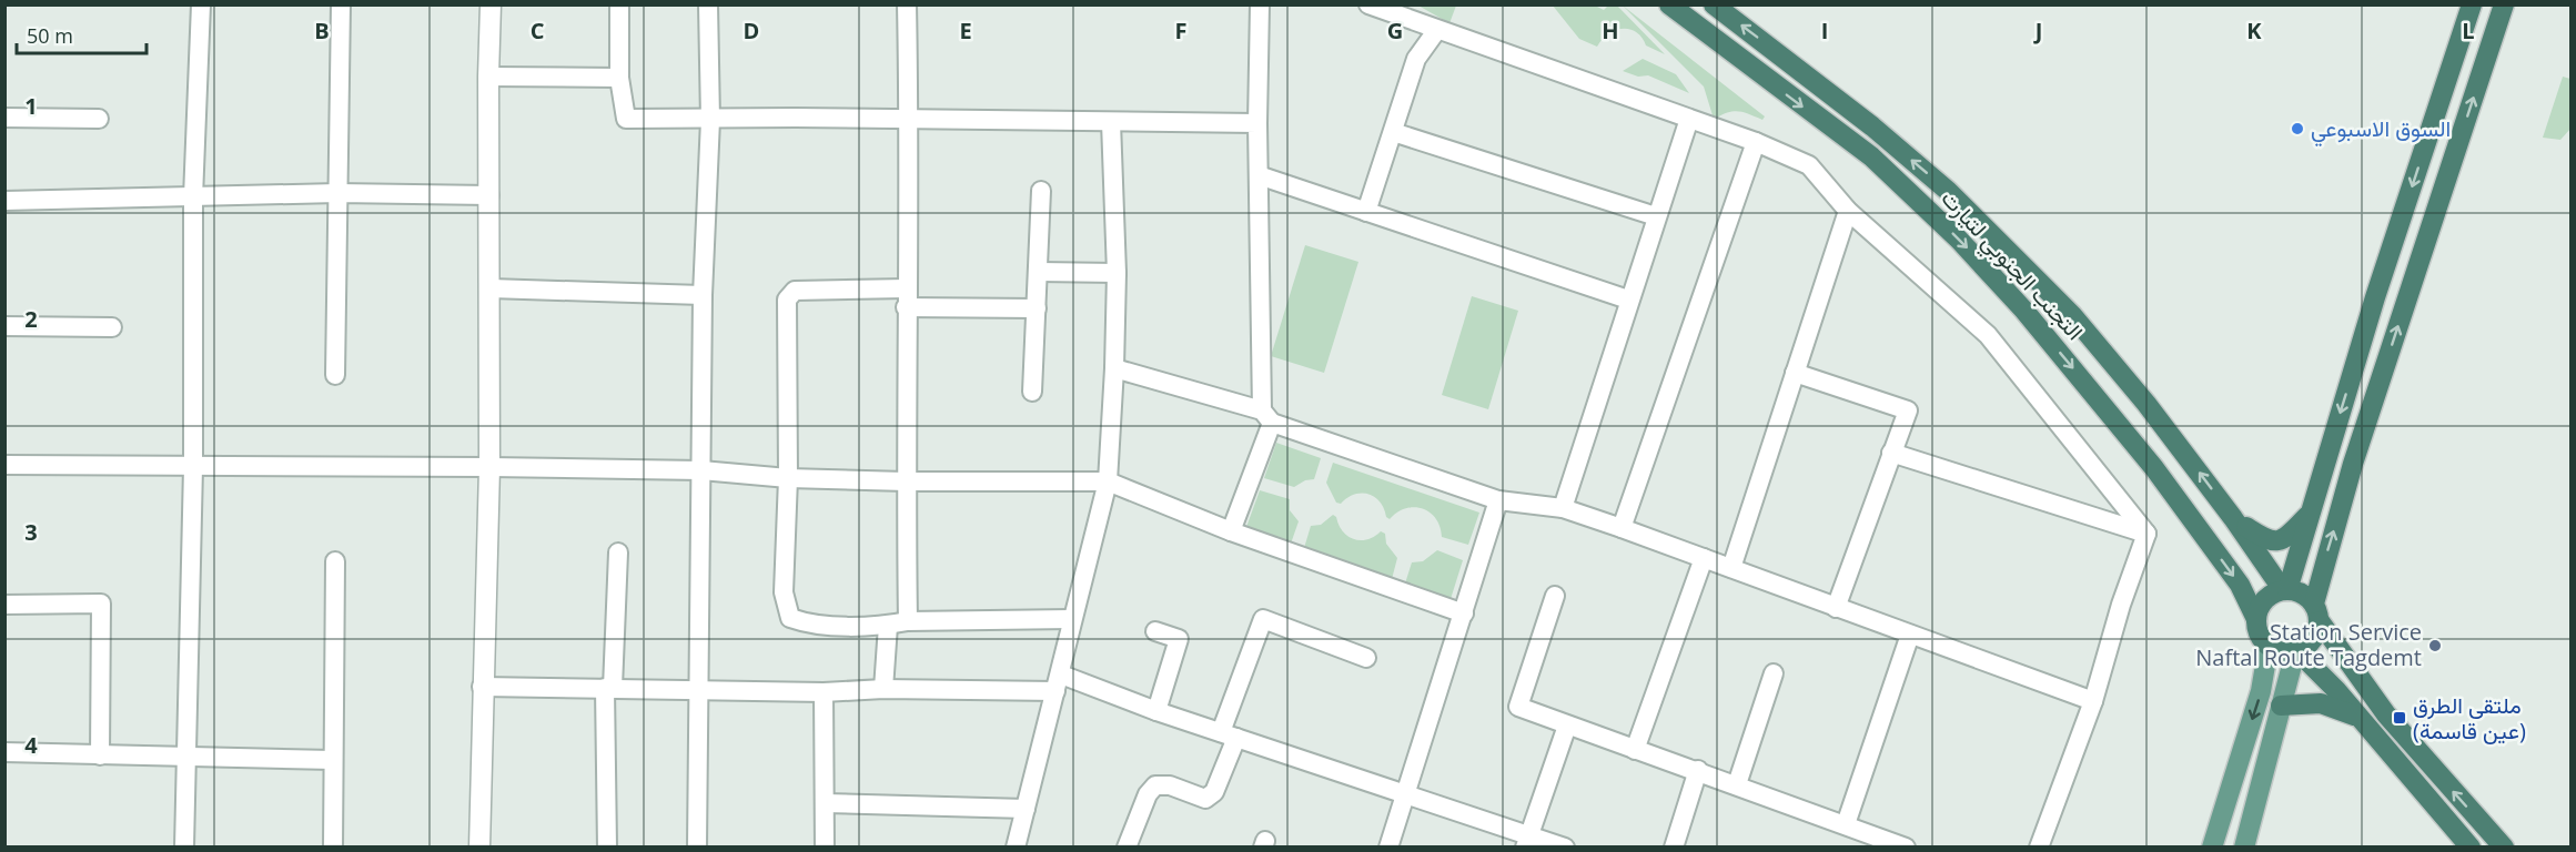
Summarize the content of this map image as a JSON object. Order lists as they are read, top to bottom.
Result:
{
  "streets": {
    "highway": ["التجنب الجنوبي لتيارت"]
  },
  "places": {
    "other": ["السوق الاسبوعي", "Station Service Naftal Route Tagdemt"],
    "transit": ["ملتقى الطرق (عين قاسمة)"]
  },
  "scale_bar": "50 m",
  "grid": {
    "columns": [
      "B",
      "C",
      "D",
      "E",
      "F",
      "G",
      "H",
      "I",
      "J",
      "K",
      "L"
    ],
    "rows": [
      "1",
      "2",
      "3",
      "4"
    ]
  }
}
